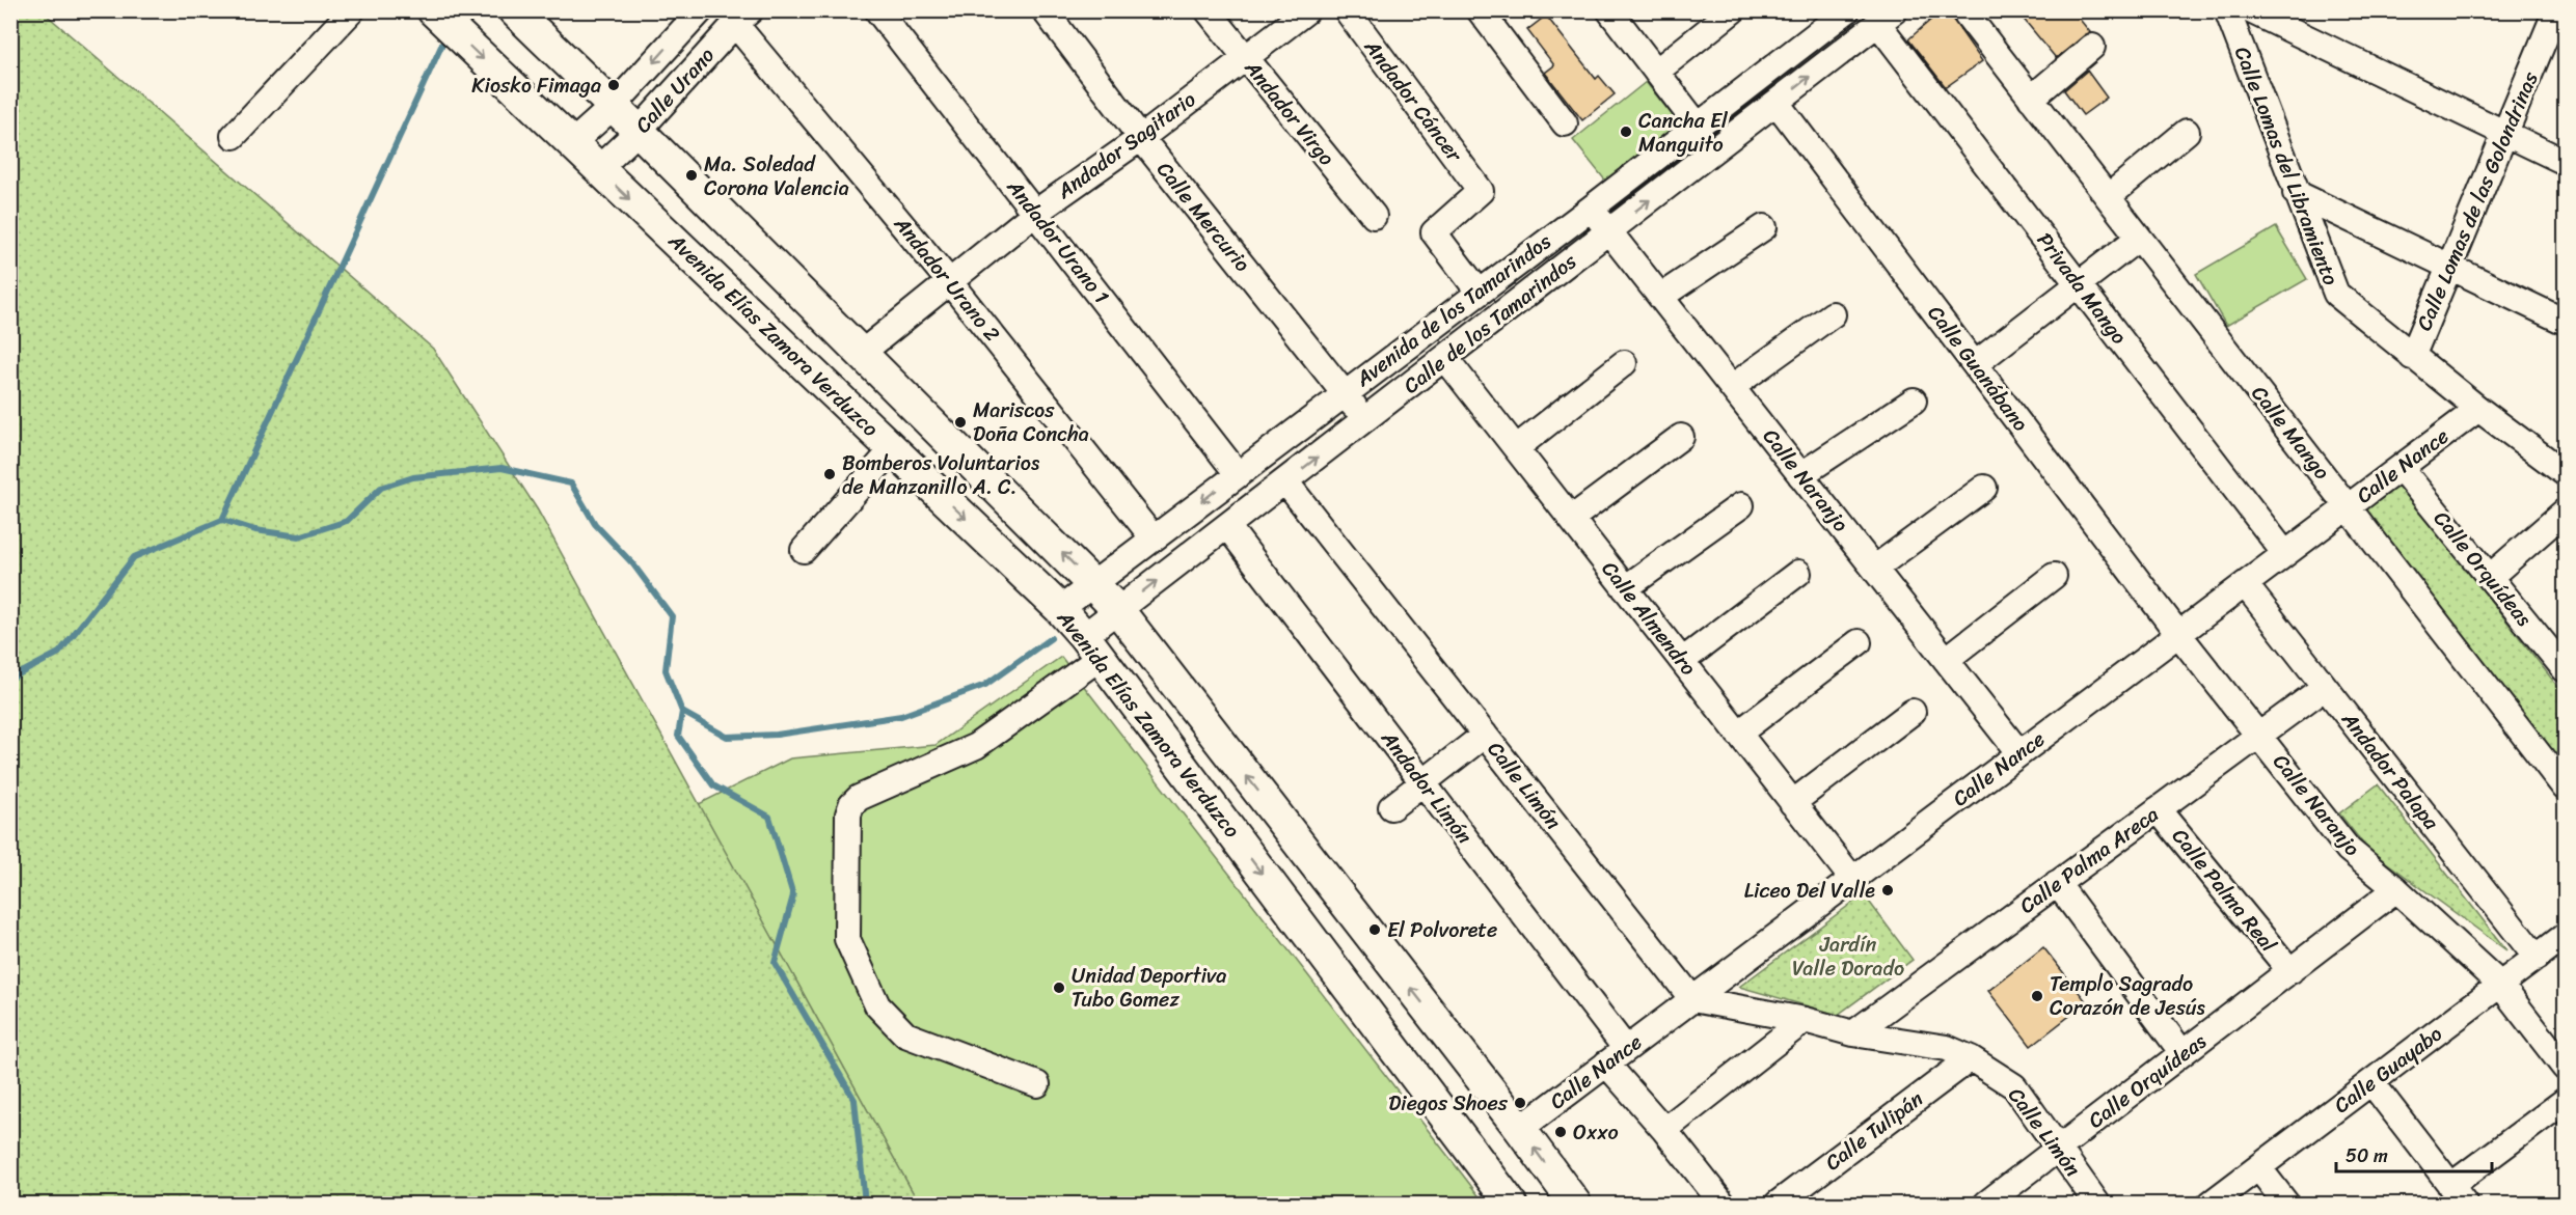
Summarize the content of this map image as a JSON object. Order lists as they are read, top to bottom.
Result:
{
  "streets": {
    "main road": ["Avenida Elías Zamora Verduzco"],
    "street": [
      "Calle Urano",
      "Andador Cáncer",
      "Andador Virgo",
      "Andador Sagitario",
      "Calle Lomas del Libramiento",
      "Calle Lomas de las Golondrinas",
      "Calle Mercurio",
      "Andador Urano 1",
      "Andador Urano 2",
      "Privada Mango",
      "Avenida de los Tamarindos",
      "Calle de los Tamarindos",
      "Calle Guanábano",
      "Calle Mango",
      "Calle Nance",
      "Calle Naranjo",
      "Calle Orquídeas",
      "Calle Almendro",
      "Andador Palapa",
      "Calle Limón",
      "Andador Limón",
      "Calle Palma Areca",
      "Calle Palma Real",
      "Calle Guayabo",
      "Calle Tulipán"
    ]
  },
  "crossings": [
    ["Calle Urano", "Andador Urano 2"],
    ["Calle Urano", "Avenida Elías Zamora Verduzco"],
    ["Andador Cáncer", "Avenida de los Tamarindos"],
    ["Andador Virgo", "Andador Sagitario"],
    ["Andador Sagitario", "Calle Mercurio"],
    ["Andador Sagitario", "Andador Urano 1"],
    ["Andador Sagitario", "Andador Urano 2"],
    ["Calle Lomas del Libramiento", "Calle Lomas de las Golondrinas"],
    ["Calle Lomas del Libramiento", "Calle Nance"],
    ["Calle Mercurio", "Avenida de los Tamarindos"],
    ["Calle Mercurio", "Calle de los Tamarindos"],
    ["Andador Urano 1", "Avenida de los Tamarindos"],
    ["Andador Urano 2", "Avenida de los Tamarindos"],
    ["Privada Mango", "Calle de los Tamarindos"],
    ["Privada Mango", "Calle Nance"],
    ["Avenida de los Tamarindos", "Avenida Elías Zamora Verduzco"],
    ["Avenida de los Tamarindos", "Calle Naranjo"],
    ["Calle de los Tamarindos", "Avenida Elías Zamora Verduzco"],
    ["Calle de los Tamarindos", "Calle Guanábano"],
    ["Calle de los Tamarindos", "Calle Naranjo"],
    ["Calle de los Tamarindos", "Calle Almendro"],
    ["Calle de los Tamarindos", "Calle Limón"],
    ["Calle de los Tamarindos", "Andador Limón"],
    ["Calle Guanábano", "Calle Nance"],
    ["Calle Guanábano", "Calle Naranjo"],
    ["Calle Mango", "Calle Nance"],
    ["Calle Nance", "Calle Naranjo"],
    ["Calle Nance", "Calle Orquídeas"],
    ["Calle Nance", "Calle Almendro"],
    ["Calle Nance", "Andador Palapa"],
    ["Calle Nance", "Calle Limón"],
    ["Calle Nance", "Andador Limón"],
    ["Calle Naranjo", "Calle Orquídeas"],
    ["Calle Naranjo", "Calle Palma Areca"],
    ["Calle Naranjo", "Calle Guayabo"],
    ["Calle Orquídeas", "Calle Limón"],
    ["Calle Orquídeas", "Calle Palma Real"],
    ["Andador Palapa", "Calle Palma Areca"],
    ["Andador Palapa", "Calle Guayabo"],
    ["Calle Limón", "Calle Palma Areca"],
    ["Calle Limón", "Calle Tulipán"],
    ["Calle Palma Areca", "Calle Palma Real"]
  ],
  "parks": ["Jardín Valle Dorado"],
  "places": [
    "Kiosko Fimaga",
    "Cancha El Manguito",
    "Ma. Soledad Corona Valencia",
    "Mariscos Doña Concha",
    "Bomberos Voluntarios de Manzanillo A. C.",
    "Liceo Del Valle",
    "El Polvorete",
    "Unidad Deportiva Tubo Gomez",
    "Templo Sagrado Corazón de Jesús",
    "Diegos Shoes",
    "Oxxo"
  ],
  "scale_bar": "50 m"
}
